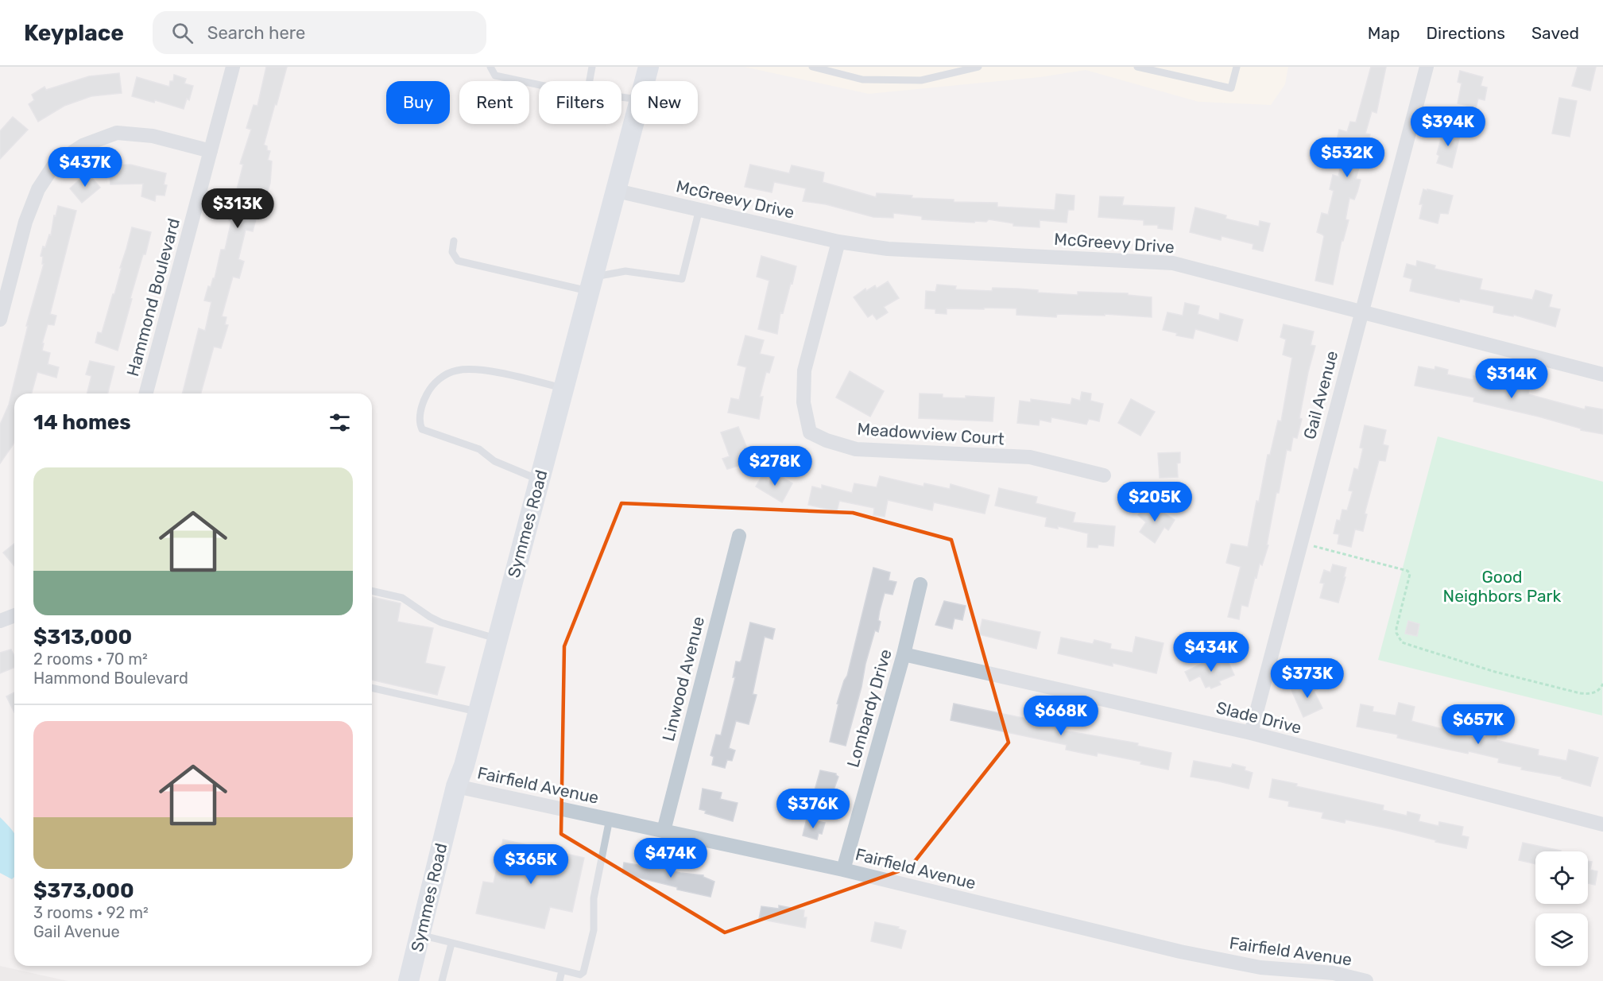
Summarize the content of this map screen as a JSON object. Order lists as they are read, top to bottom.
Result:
{
  "streets": {
    "main road": ["Symmes Road"],
    "street": [
      "McGreevy Drive",
      "Hammond Boulevard",
      "Gail Avenue",
      "Meadowview Court",
      "Linwood Avenue",
      "Lombardy Drive",
      "Slade Drive",
      "Fairfield Avenue"
    ]
  },
  "crossings": [
    ["McGreevy Drive", "Gail Avenue"],
    ["McGreevy Drive", "Meadowview Court"],
    ["McGreevy Drive", "Symmes Road"],
    ["Gail Avenue", "Slade Drive"],
    ["Symmes Road", "Fairfield Avenue"],
    ["Linwood Avenue", "Fairfield Avenue"],
    ["Lombardy Drive", "Slade Drive"],
    ["Lombardy Drive", "Fairfield Avenue"]
  ],
  "parks": ["Good Neighbors Park"],
  "page": {
    "header": "Keyplace",
    "search": "Search here",
    "nav": ["Map", "Directions", "Saved"],
    "chip": [
      "Buy",
      "Rent",
      "Filters",
      "New"
    ],
    "price": [
      "$394K",
      "$532K",
      "$437K",
      "$313K",
      "$314K",
      "$278K",
      "$205K",
      "$434K",
      "$373K",
      "$668K",
      "$657K",
      "$376K",
      "$474K",
      "$365K"
    ],
    "heading": "14 homes",
    "list": [
      {
        "name": "$313,000",
        "note": "2 rooms · 70 m² · Hammond Boulevard"
      },
      {
        "name": "$373,000",
        "note": "3 rooms · 92 m² · Gail Avenue"
      }
    ]
  }
}
